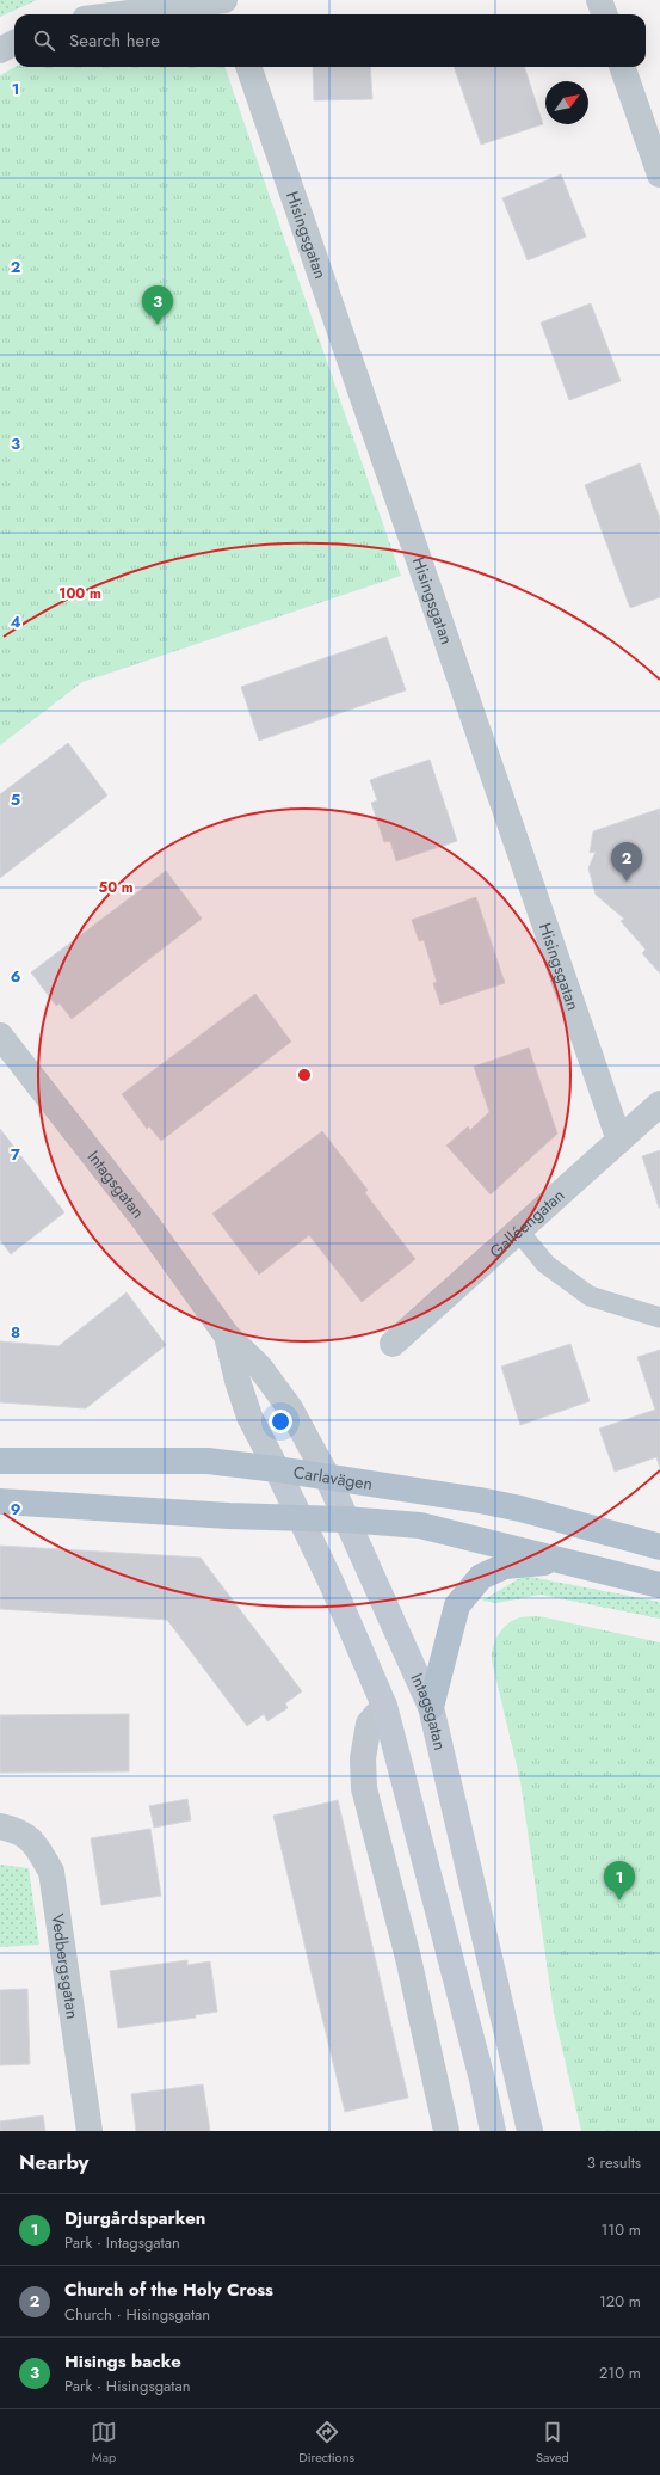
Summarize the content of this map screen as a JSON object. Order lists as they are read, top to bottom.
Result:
{
  "streets": {
    "main road": ["Intagsgatan", "Carlavägen"],
    "street": ["Hisingsgatan", "Galléengatan", "Vedbergsgatan"]
  },
  "crossings": [
    ["Hisingsgatan", "Galléengatan"],
    ["Intagsgatan", "Carlavägen"]
  ],
  "north": "top right",
  "page": {
    "search": "Search here",
    "pins": ["3", "2", "1"],
    "heading": ["Nearby", "3 results"],
    "list": [
      {
        "mark": "1",
        "name": "Djurgårdsparken",
        "note": "Park · Intagsgatan",
        "value": "110 m"
      },
      {
        "mark": "2",
        "name": "Church of the Holy Cross",
        "note": "Church · Hisingsgatan",
        "value": "120 m"
      },
      {
        "mark": "3",
        "name": "Hisings backe",
        "note": "Park · Hisingsgatan",
        "value": "210 m"
      }
    ],
    "nav": ["Map", "Directions", "Saved"]
  },
  "grid": {
    "rows": [
      "1",
      "2",
      "3",
      "4",
      "5",
      "6",
      "7",
      "8",
      "9"
    ]
  },
  "rings": ["100 m", "50 m"]
}
